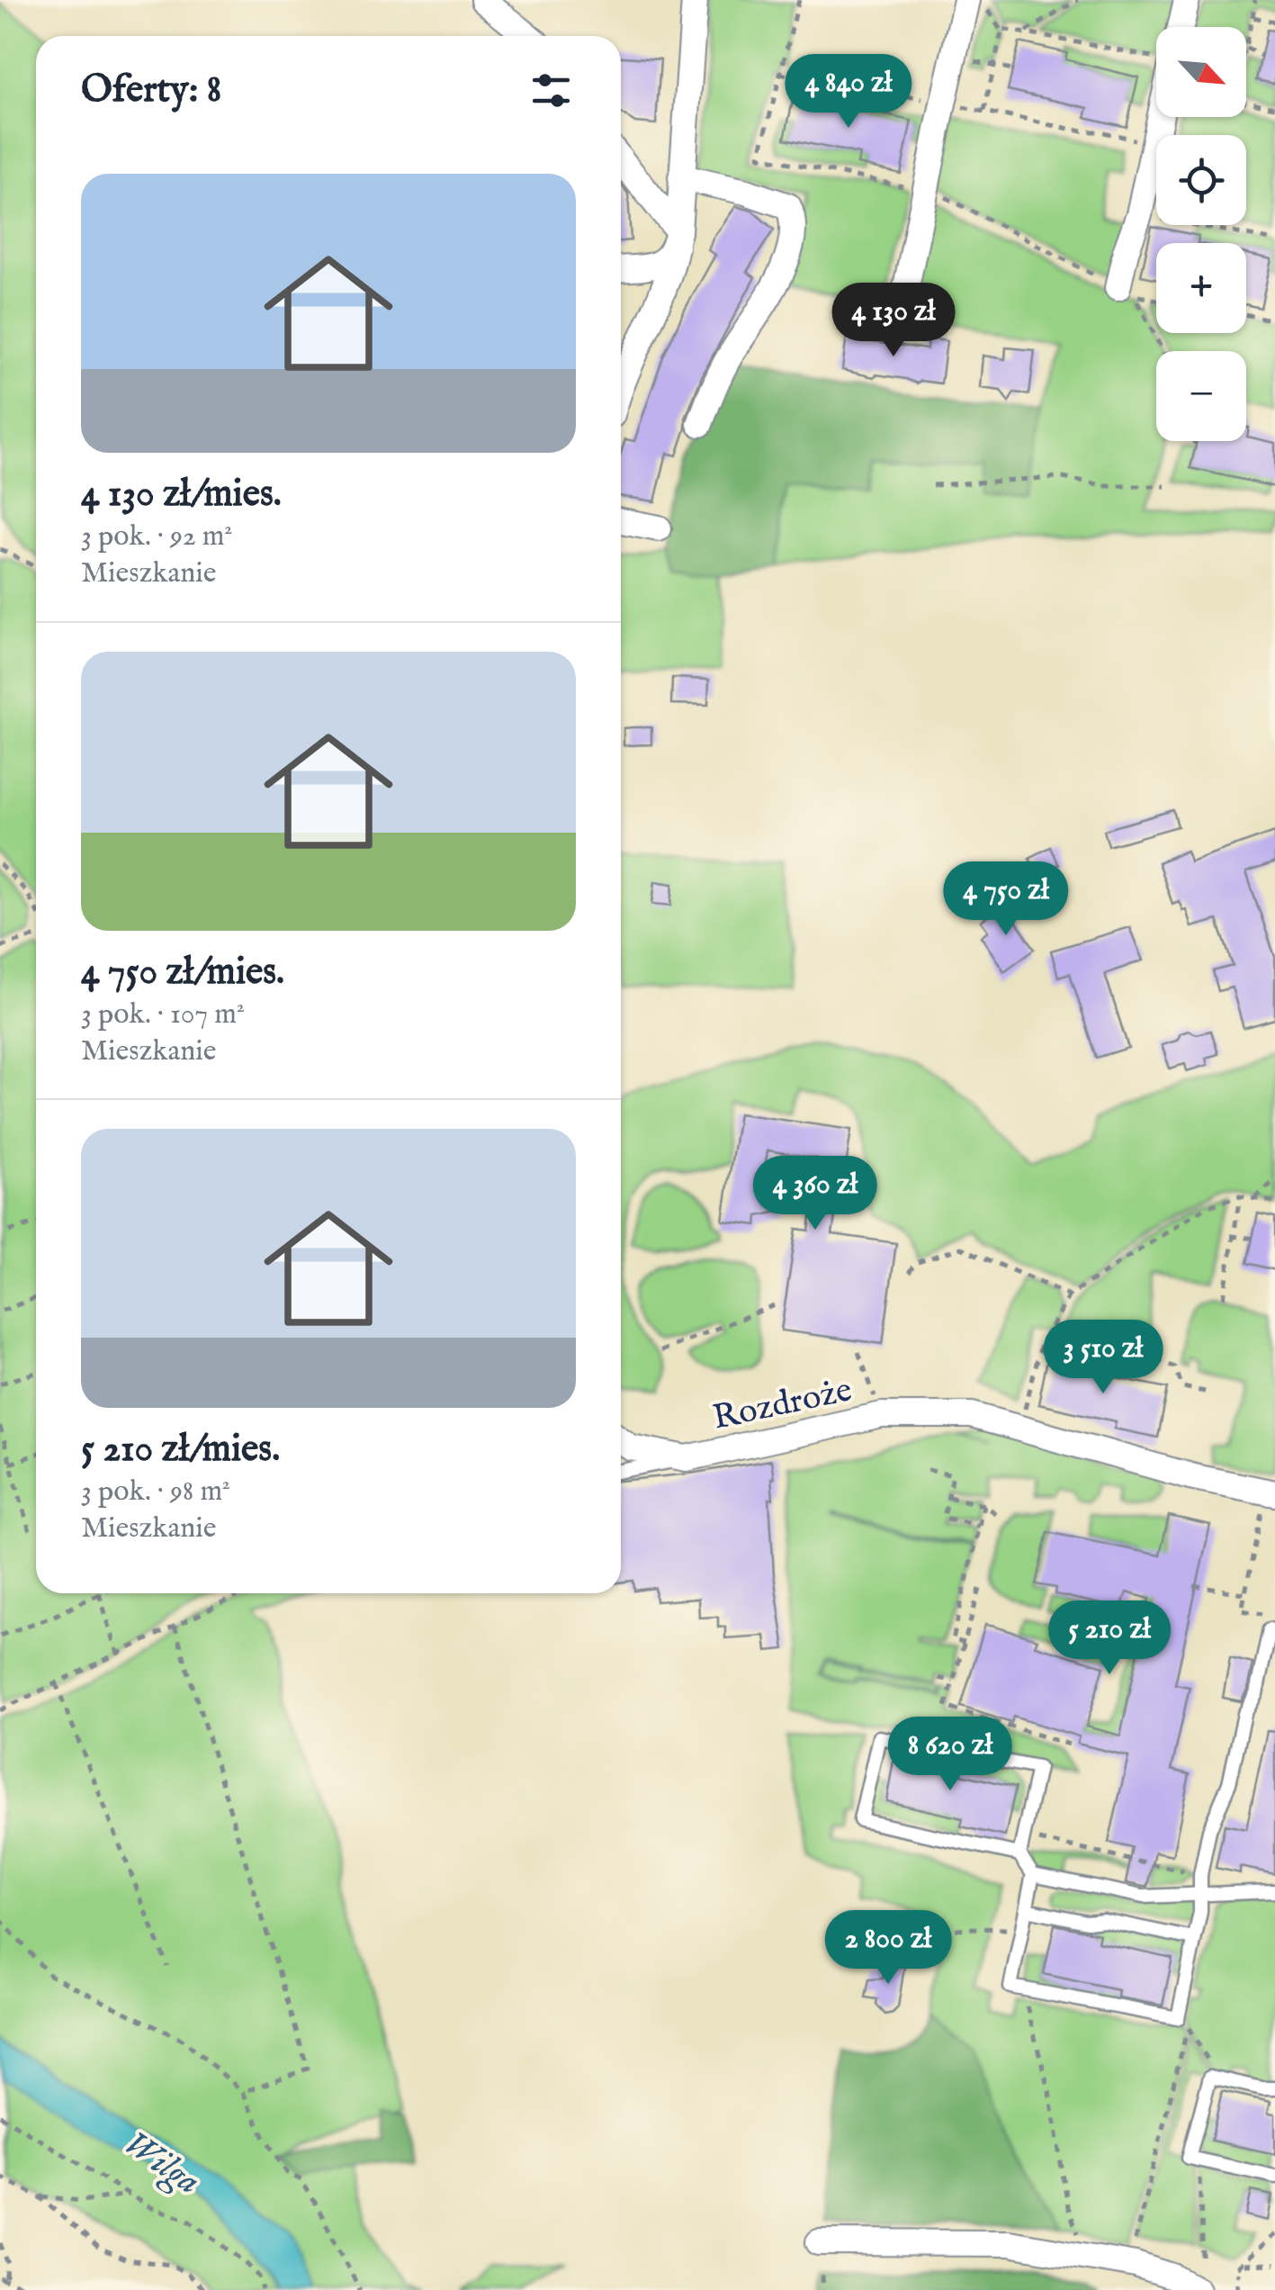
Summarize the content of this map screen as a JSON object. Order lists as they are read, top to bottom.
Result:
{
  "streets": {
    "street": ["Rozdroże"]
  },
  "water": ["Wilga"],
  "north": "bottom right",
  "page": {
    "map_buttons": ["+", "−"],
    "heading": "Oferty: 8",
    "price": [
      "4 840 zł",
      "4 130 zł",
      "4 750 zł",
      "4 360 zł",
      "3 510 zł",
      "5 210 zł",
      "8 620 zł",
      "2 800 zł"
    ],
    "list": [
      {
        "name": "4 130 zł/mies.",
        "note": "3 pok. · 92 m² · Mieszkanie"
      },
      {
        "name": "4 750 zł/mies.",
        "note": "3 pok. · 107 m² · Mieszkanie"
      },
      {
        "name": "5 210 zł/mies.",
        "note": "3 pok. · 98 m² · Mieszkanie"
      }
    ]
  }
}
